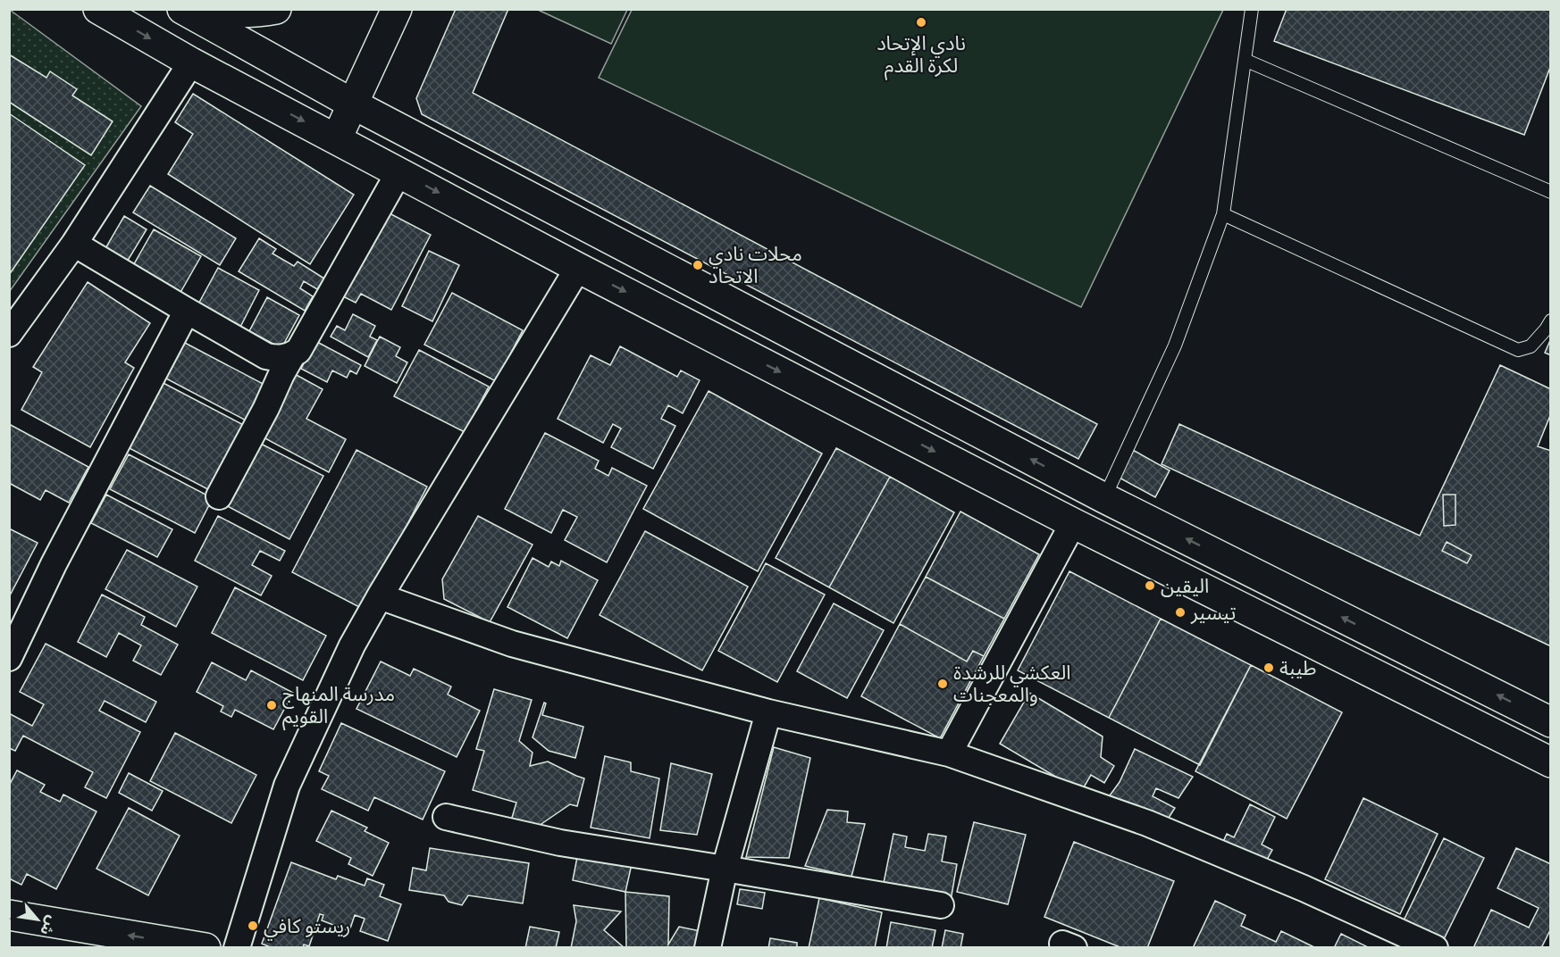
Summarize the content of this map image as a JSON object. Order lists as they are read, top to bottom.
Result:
{
  "places": [
    "نادي الإتحاد لكرة القدم",
    "محلات نادي الاتحاد",
    "اليقين",
    "تيسير",
    "طيبة",
    "العكشي للرشدة والمعجنات",
    "مدرسة المنهاج القويم",
    "ريستو كافي"
  ],
  "north": "bottom right"
}
